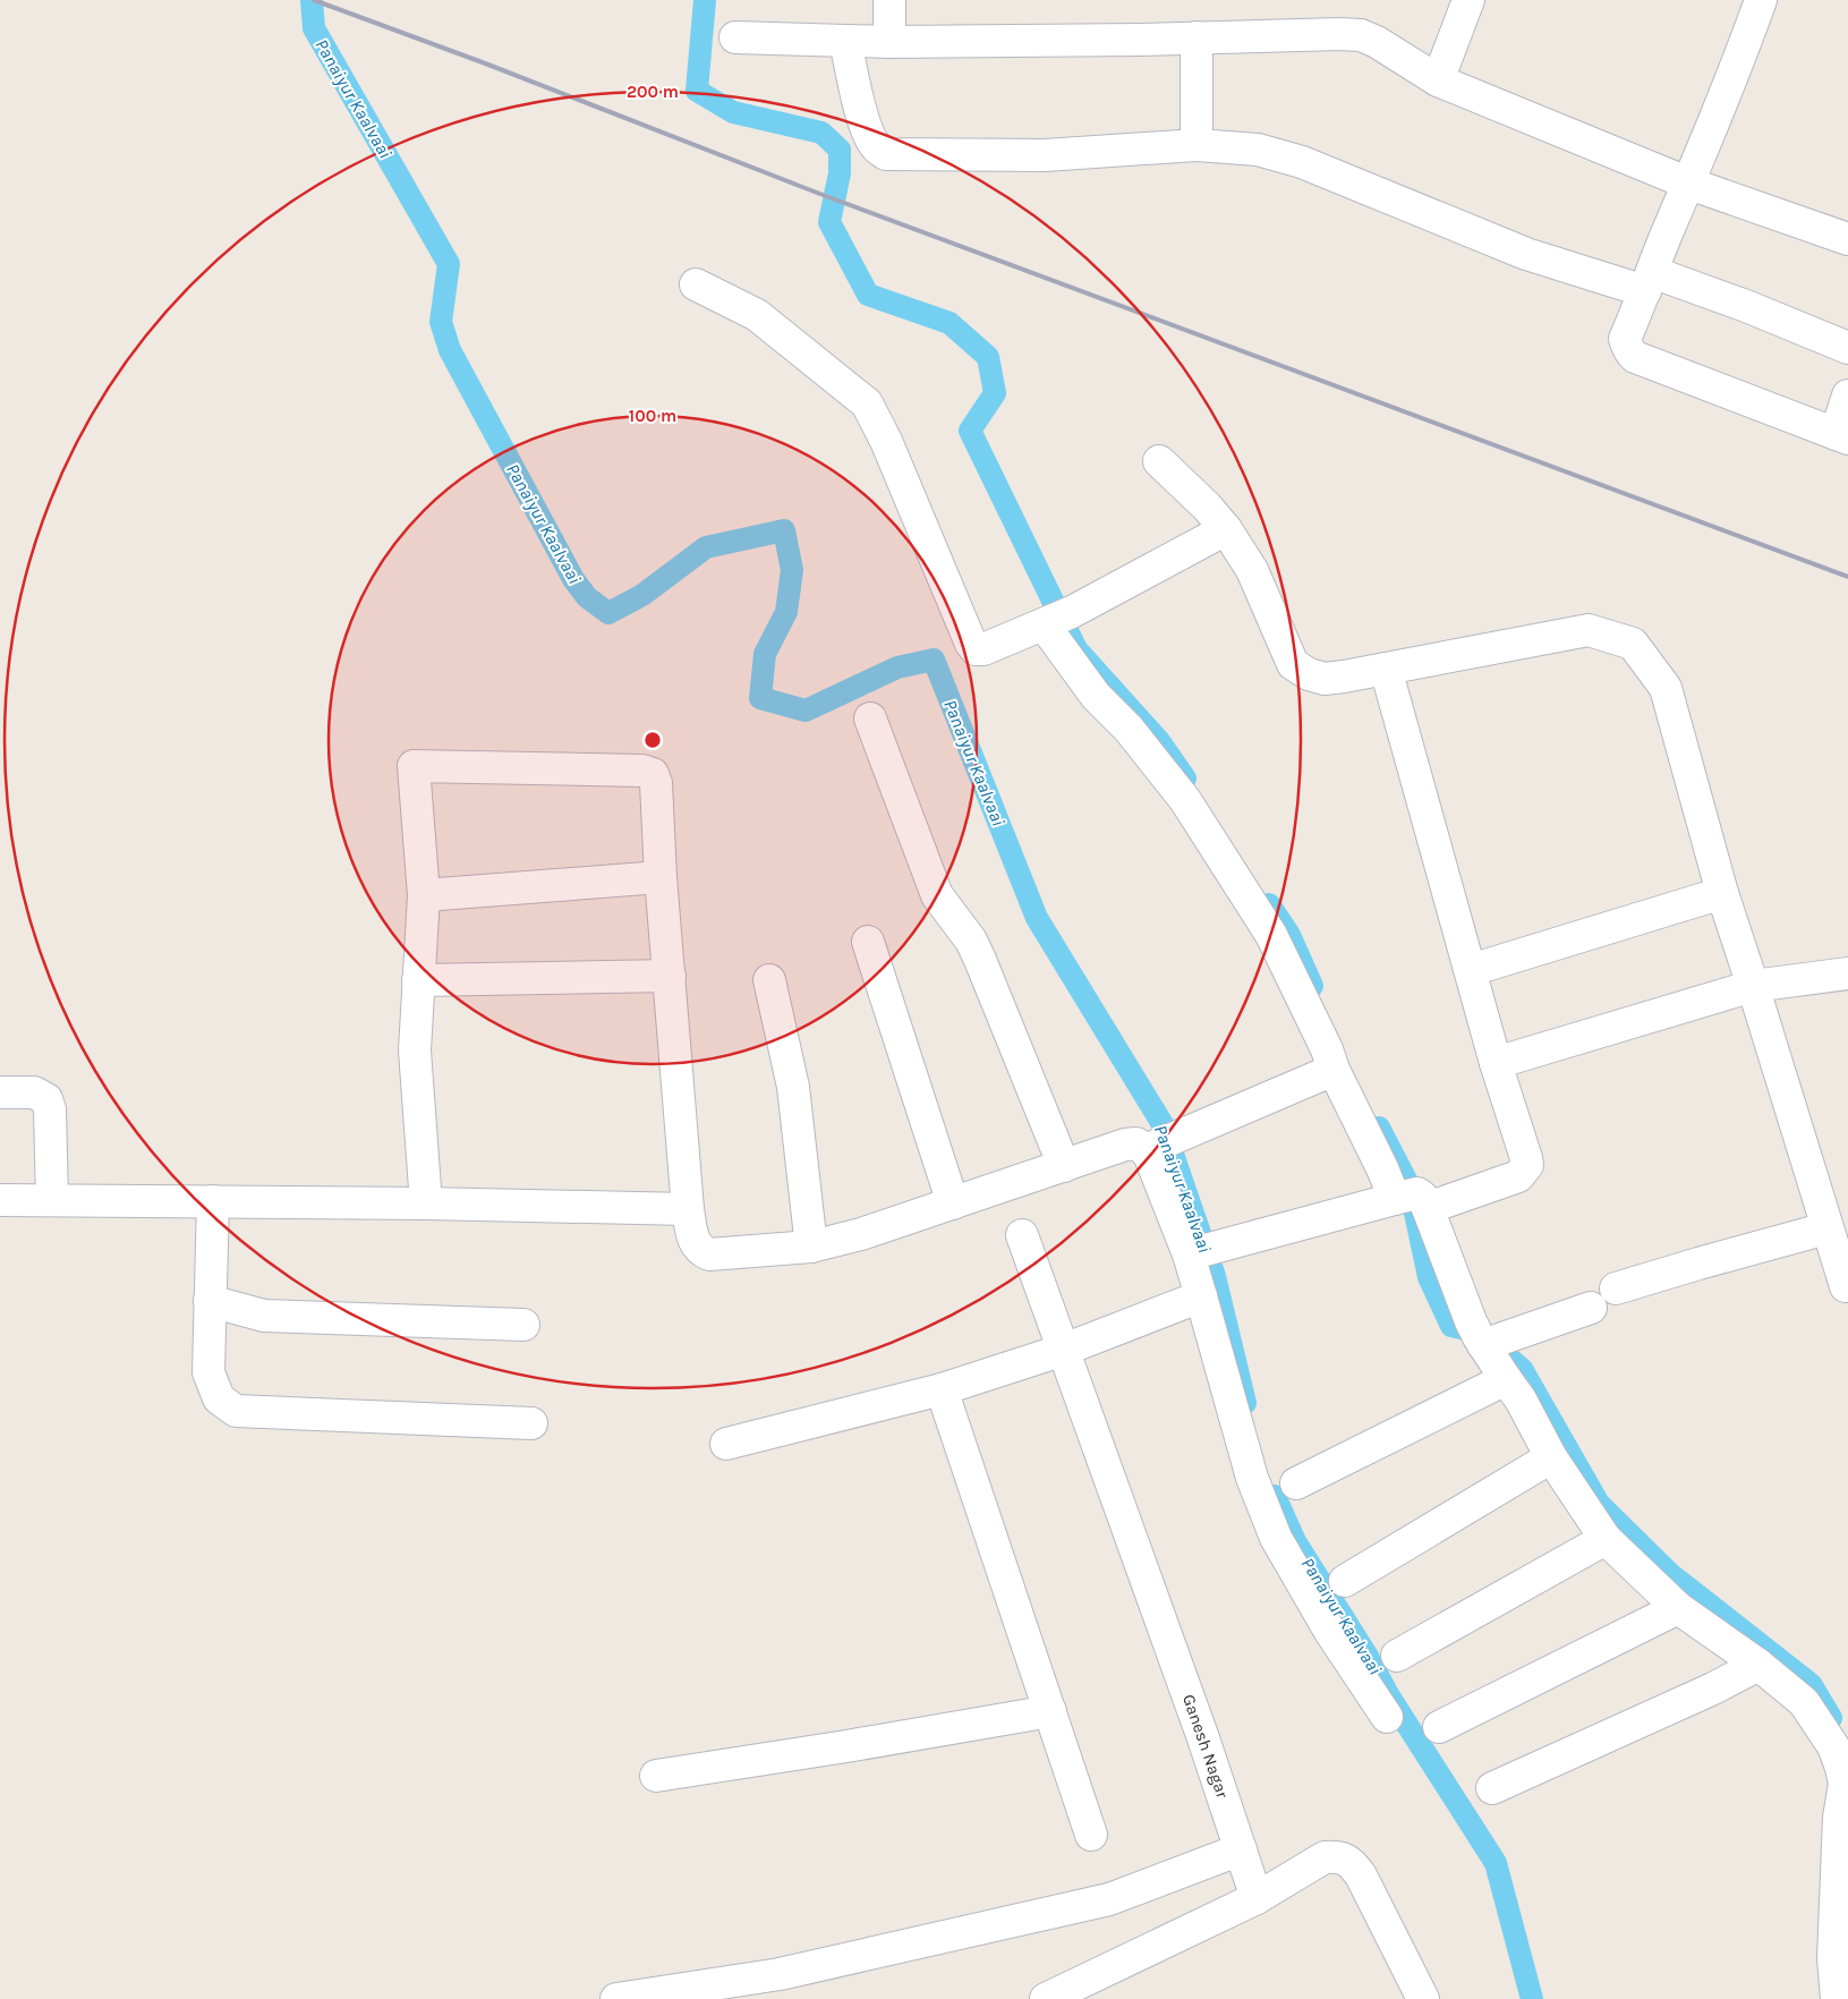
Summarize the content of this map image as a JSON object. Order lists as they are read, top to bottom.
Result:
{
  "streets": {
    "street": ["Ganesh Nagar"]
  },
  "water": ["Panaiyur Kaalvaai"],
  "rings": ["200 m", "100 m"]
}
